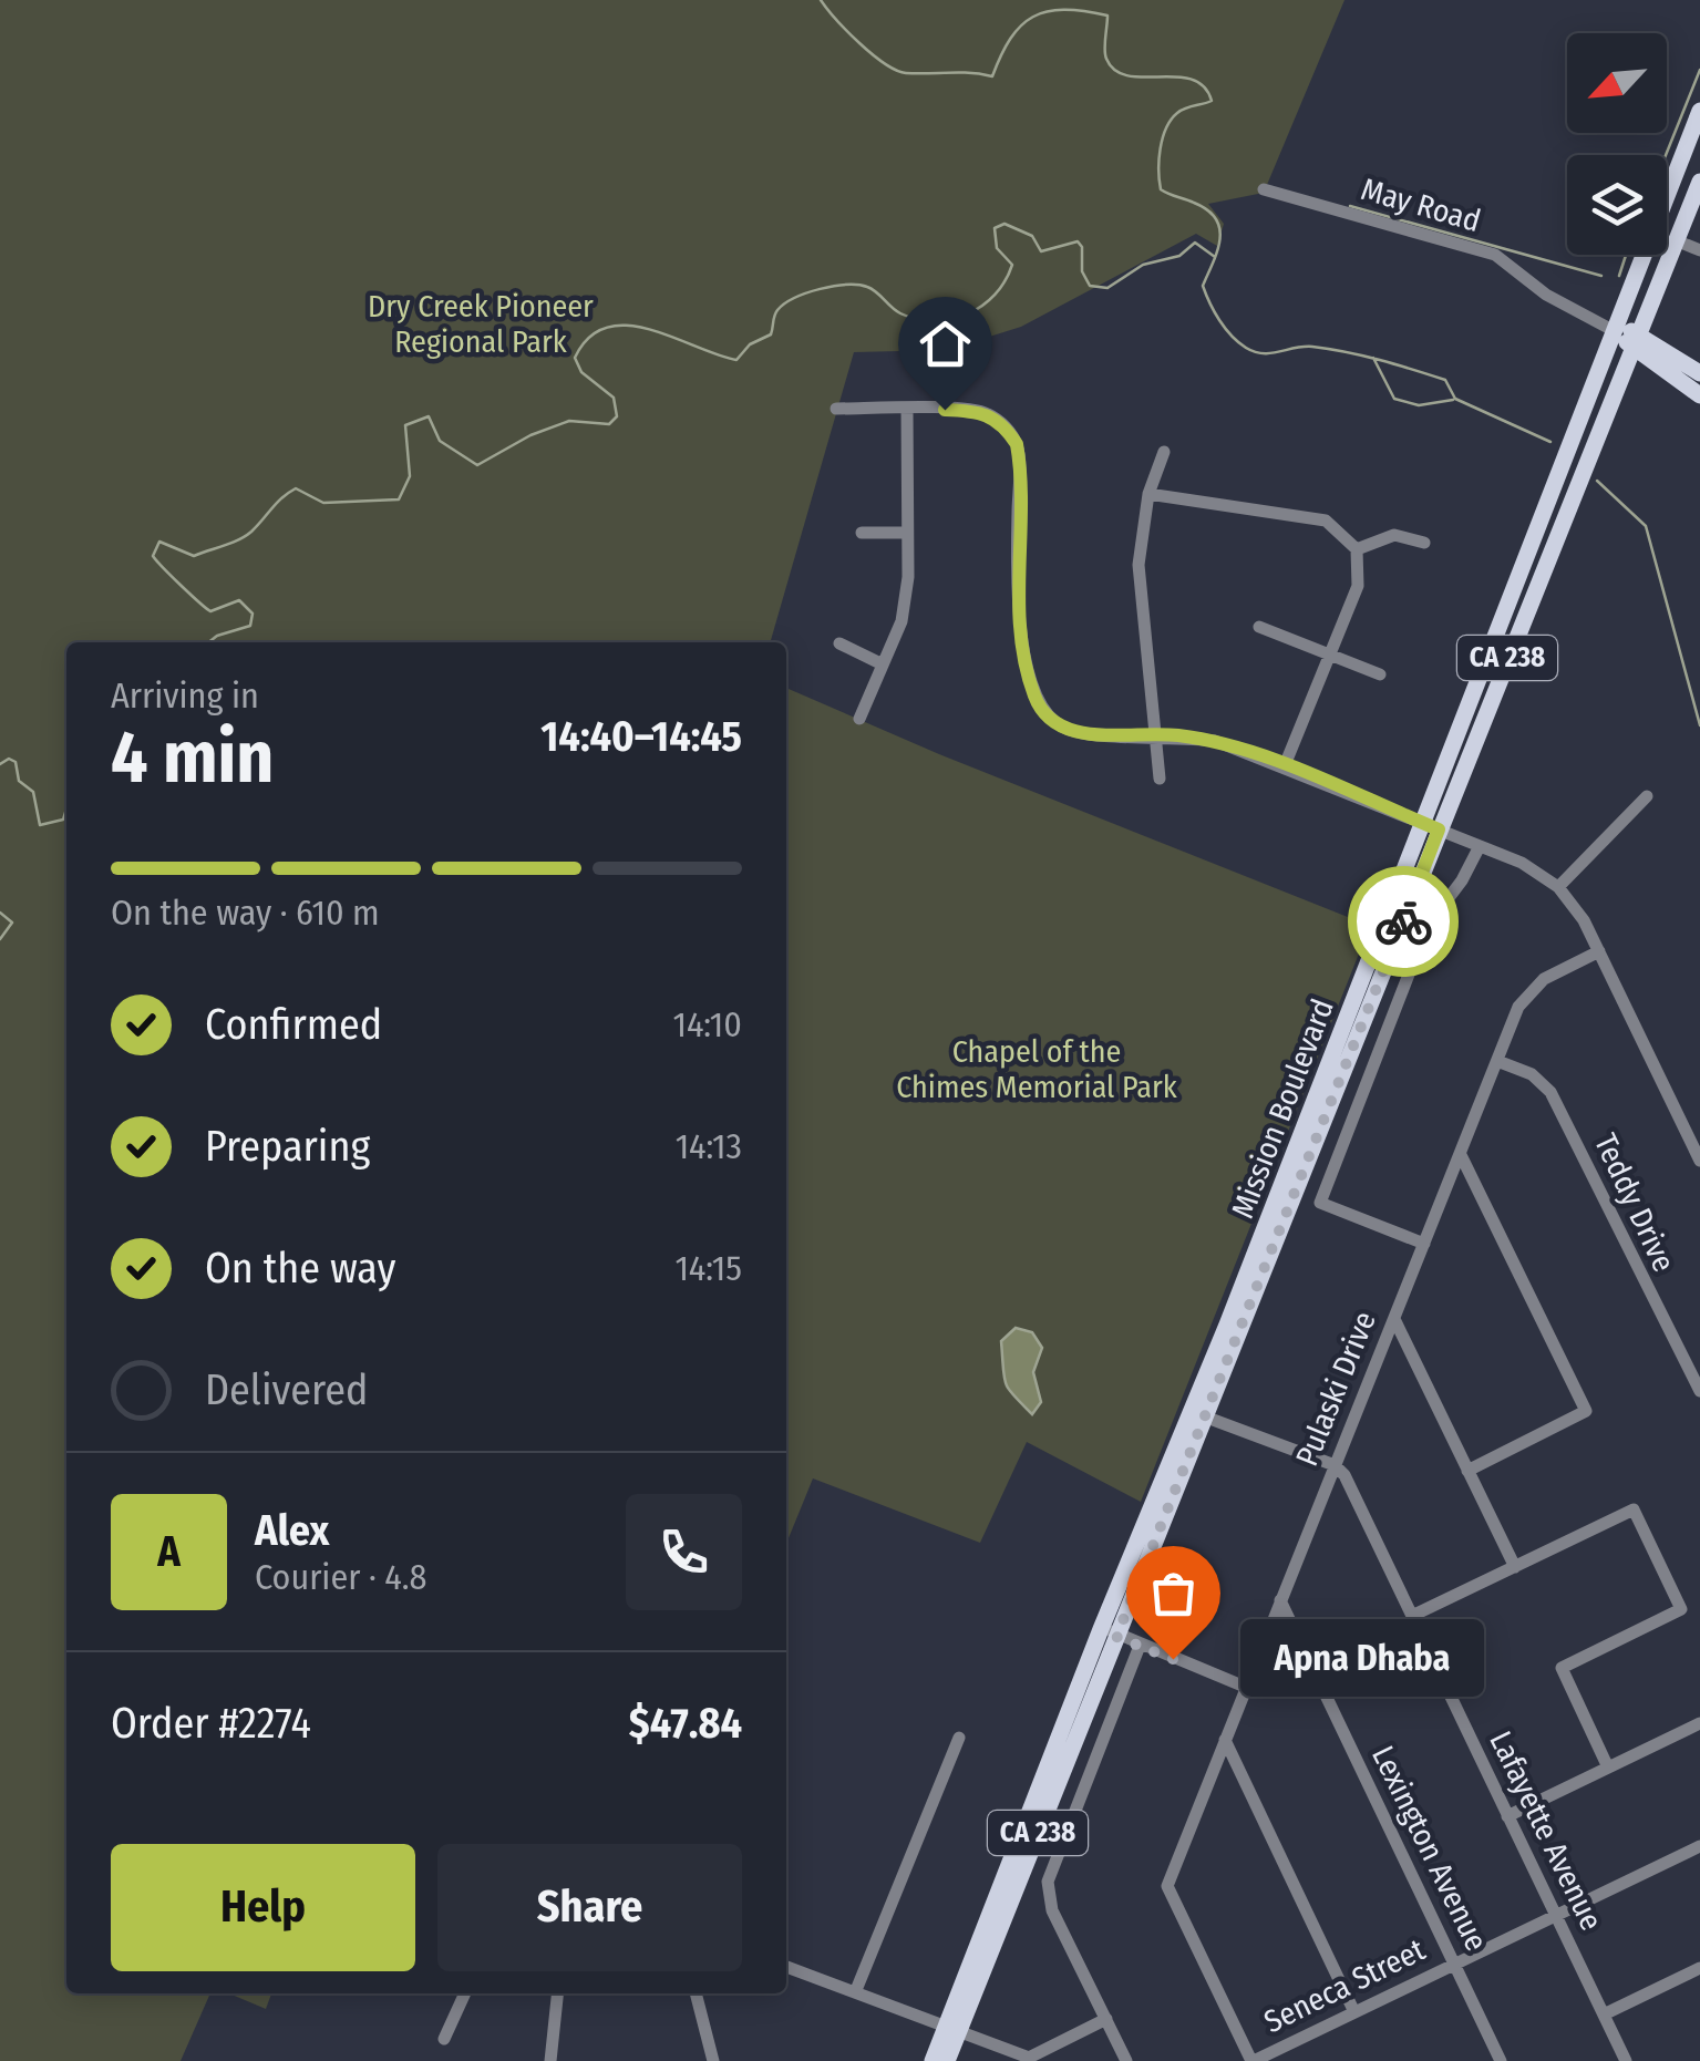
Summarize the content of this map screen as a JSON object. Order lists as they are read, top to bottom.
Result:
{
  "streets": {
    "main road": ["CA 238", "Mission Boulevard"],
    "street": [
      "May Road",
      "Teddy Drive",
      "Pulaski Drive",
      "Lafayette Avenue",
      "Lexington Avenue",
      "Seneca Street"
    ]
  },
  "crossings": [
    ["May Road", "Mission Boulevard"],
    ["Teddy Drive", "Pulaski Drive"],
    ["Pulaski Drive", "Lafayette Avenue"],
    ["Pulaski Drive", "Lexington Avenue"],
    ["Pulaski Drive", "Seneca Street"],
    ["Lafayette Avenue", "Seneca Street"],
    ["Lexington Avenue", "Seneca Street"]
  ],
  "parks": ["Dry Creek Pioneer Regional Park", "Chapel of the Chimes Memorial Park"],
  "places": ["Apna Dhaba"],
  "north": "bottom left",
  "page": {
    "heading": ["4 min", "Arriving in", "14:40–14:45"],
    "panel": [
      "Alex",
      "Courier · 4.8",
      "Order #2274",
      "$47.84"
    ],
    "bar": "On the way · 610 m",
    "list": [
      ["Confirmed", "14:10"],
      ["Preparing", "14:13"],
      ["On the way", "14:15"],
      "Delivered"
    ],
    "round": "A",
    "bubble": "Apna Dhaba",
    "buttons": ["Help", "Share"]
  }
}
